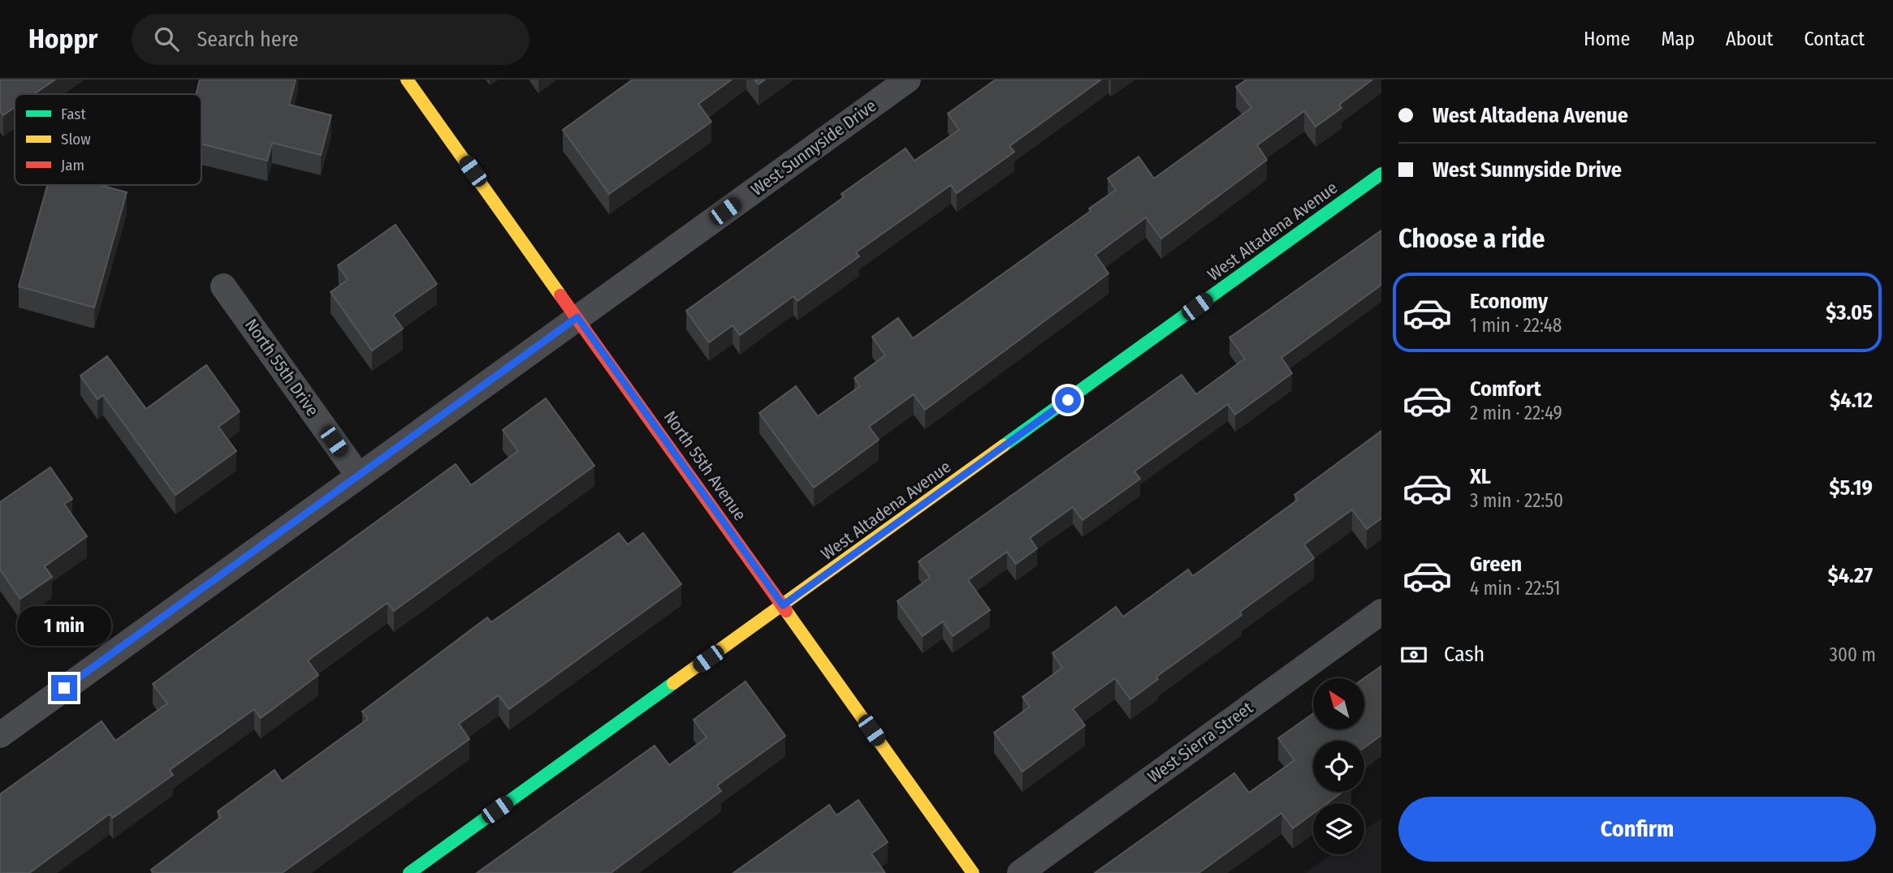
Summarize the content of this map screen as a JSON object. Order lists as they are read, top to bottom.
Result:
{
  "streets": {
    "street": [
      "West Sunnyside Drive",
      "West Altadena Avenue",
      "North 55th Drive",
      "North 55th Avenue",
      "West Sierra Street"
    ]
  },
  "crossings": [
    ["West Sunnyside Drive", "North 55th Drive"],
    ["West Sunnyside Drive", "North 55th Avenue"],
    ["West Altadena Avenue", "North 55th Avenue"]
  ],
  "legend": ["Fast", "Slow", "Jam"],
  "north": "top left",
  "page": {
    "header": "Hoppr",
    "search": "Search here",
    "nav": [
      "Home",
      "Map",
      "About",
      "Contact"
    ],
    "banner": ["West Altadena Avenue", "West Sunnyside Drive"],
    "heading": "Choose a ride",
    "list": [
      {
        "name": "Economy",
        "note": "1 min · 22:48",
        "value": "$3.05"
      },
      {
        "name": "Comfort",
        "note": "2 min · 22:49",
        "value": "$4.12"
      },
      {
        "name": "XL",
        "note": "3 min · 22:50",
        "value": "$5.19"
      },
      {
        "name": "Green",
        "note": "4 min · 22:51",
        "value": "$4.27"
      }
    ],
    "bubble": "1 min",
    "pay": ["Cash", "300 m"],
    "buttons": "Confirm"
  }
}
